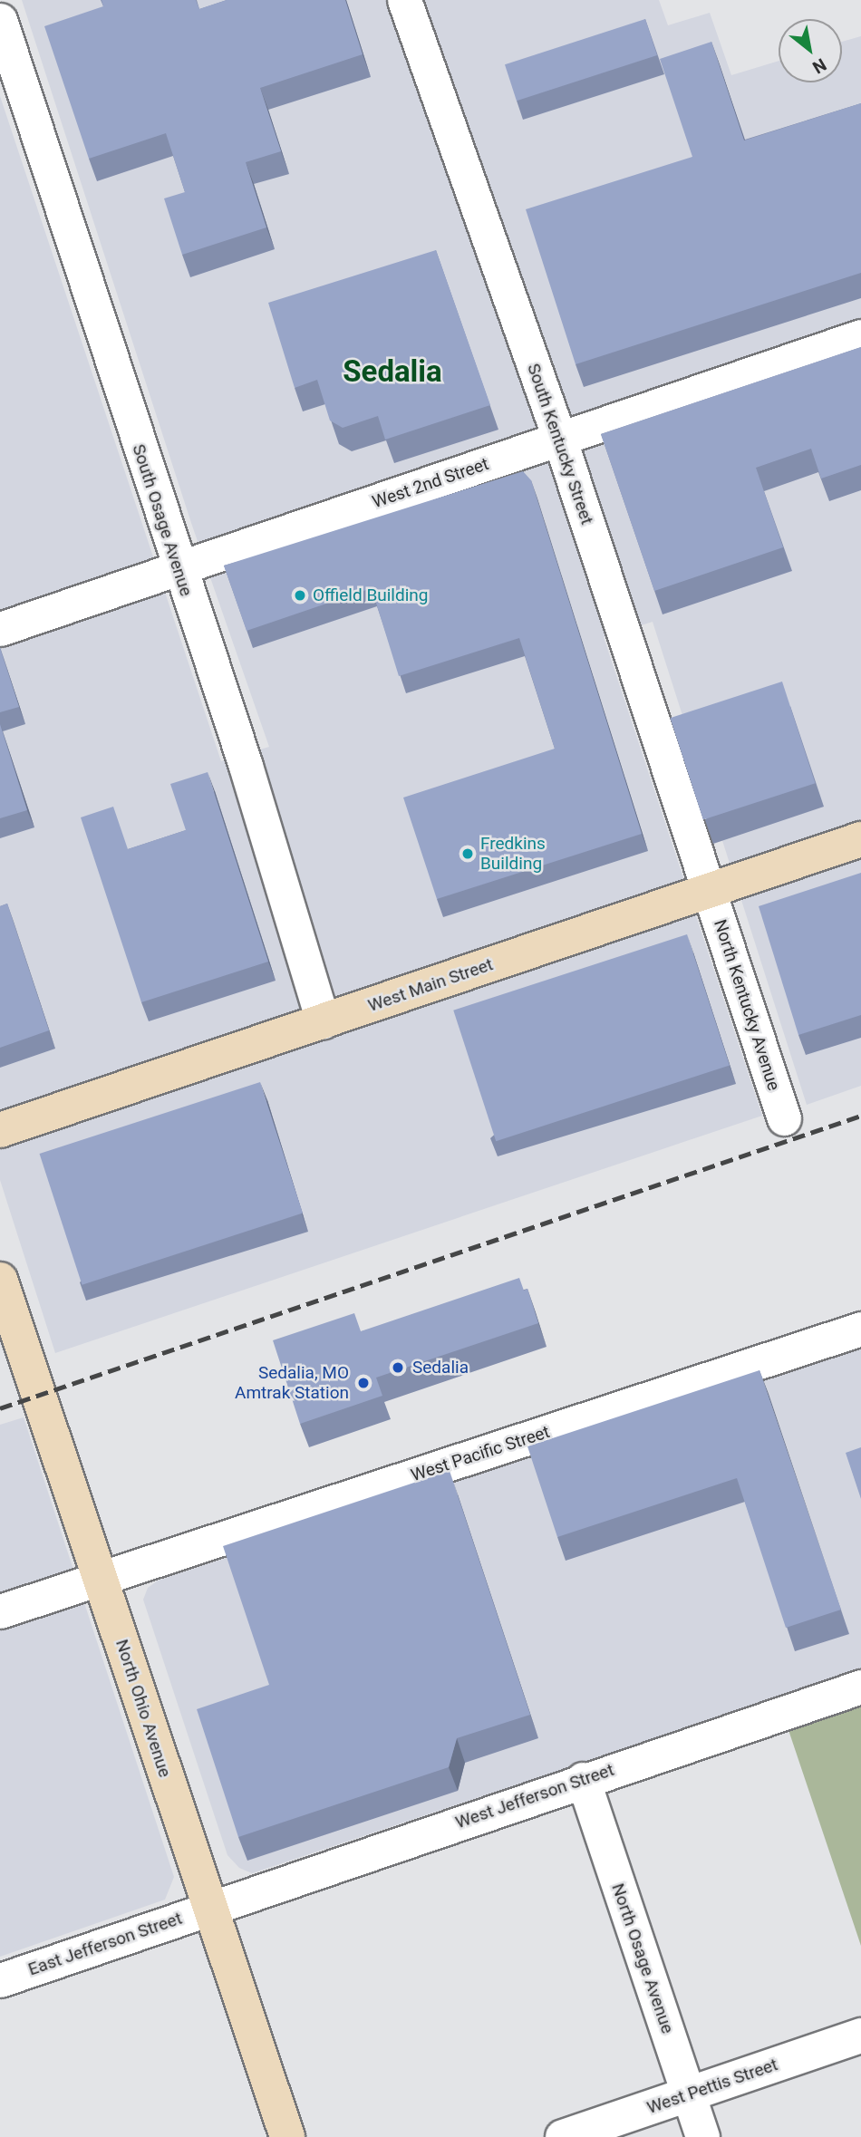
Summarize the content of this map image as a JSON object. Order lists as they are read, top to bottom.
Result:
{
  "streets": {
    "main road": ["West Main Street", "North Ohio Avenue"],
    "street": [
      "South Kentucky Street",
      "West 2nd Street",
      "South Osage Avenue",
      "North Kentucky Avenue",
      "West Pacific Street",
      "West Jefferson Street",
      "East Jefferson Street",
      "North Osage Avenue",
      "West Pettis Street"
    ]
  },
  "crossings": [
    ["South Kentucky Street", "West 2nd Street"],
    ["South Kentucky Street", "West Main Street"],
    ["South Kentucky Street", "North Kentucky Avenue"],
    ["West 2nd Street", "South Osage Avenue"],
    ["South Osage Avenue", "West Main Street"],
    ["West Main Street", "North Kentucky Avenue"],
    ["West Pacific Street", "North Ohio Avenue"],
    ["North Ohio Avenue", "West Jefferson Street"],
    ["North Ohio Avenue", "East Jefferson Street"],
    ["West Jefferson Street", "East Jefferson Street"],
    ["West Jefferson Street", "North Osage Avenue"],
    ["North Osage Avenue", "West Pettis Street"]
  ],
  "districts": ["Sedalia"],
  "places": [
    "Offield Building",
    "Fredkins Building",
    "Sedalia",
    "Sedalia, MO Amtrak Station"
  ],
  "north": "bottom right"
}
